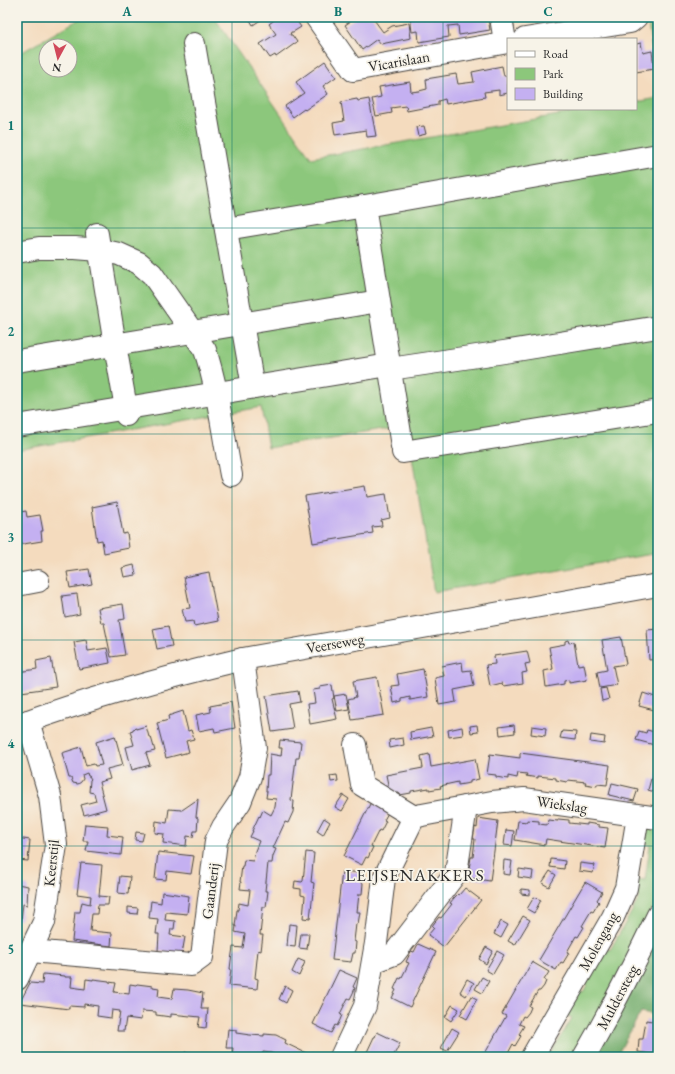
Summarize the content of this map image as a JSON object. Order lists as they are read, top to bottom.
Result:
{
  "streets": {
    "street": [
      "Vicarislaan",
      "Veerseweg",
      "Wiekslag",
      "Keerstijl",
      "Gaanderij",
      "Molengang",
      "Muldersteeg"
    ]
  },
  "crossings": [
    ["Veerseweg", "Keerstijl"],
    ["Veerseweg", "Gaanderij"],
    ["Wiekslag", "Molengang"],
    ["Keerstijl", "Gaanderij"]
  ],
  "districts": ["LEIJSENAKKERS"],
  "legend": ["Road", "Park", "Building"],
  "north": "bottom",
  "grid": {
    "columns": ["A", "B", "C"],
    "rows": [
      "1",
      "2",
      "3",
      "4",
      "5"
    ]
  }
}
